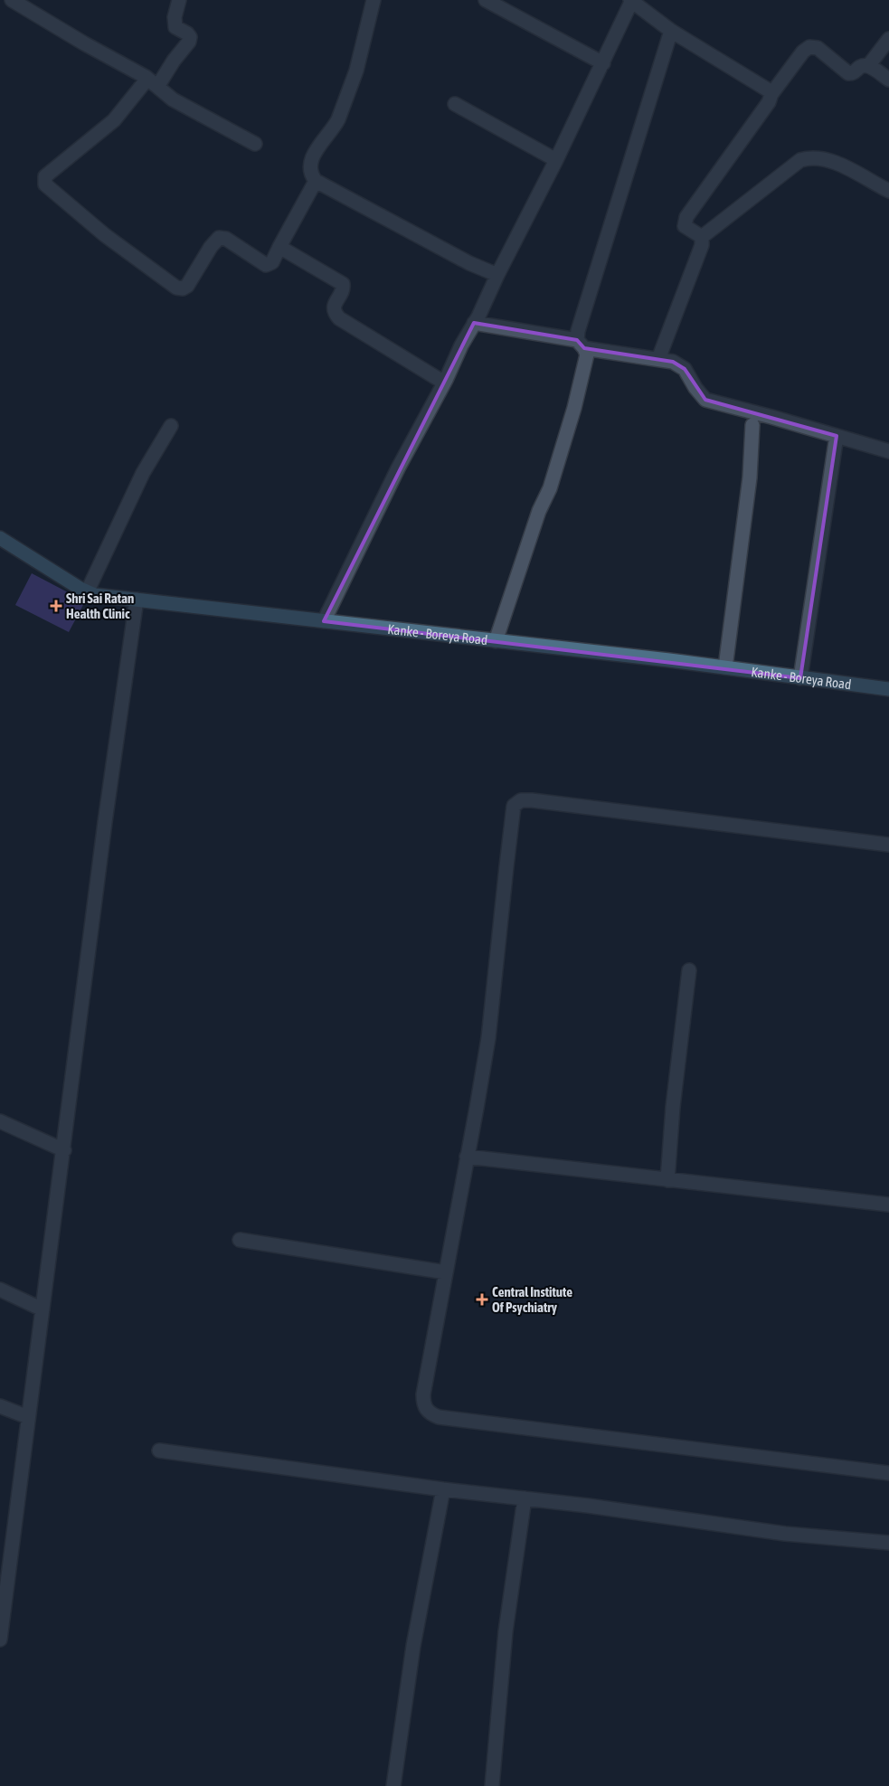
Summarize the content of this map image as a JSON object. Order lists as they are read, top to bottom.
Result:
{
  "streets": {
    "street": ["Kanke - Boreya Road"]
  },
  "places": {
    "health": ["Shri Sai Ratan Health Clinic", "Central Institute Of Psychiatry"]
  }
}
